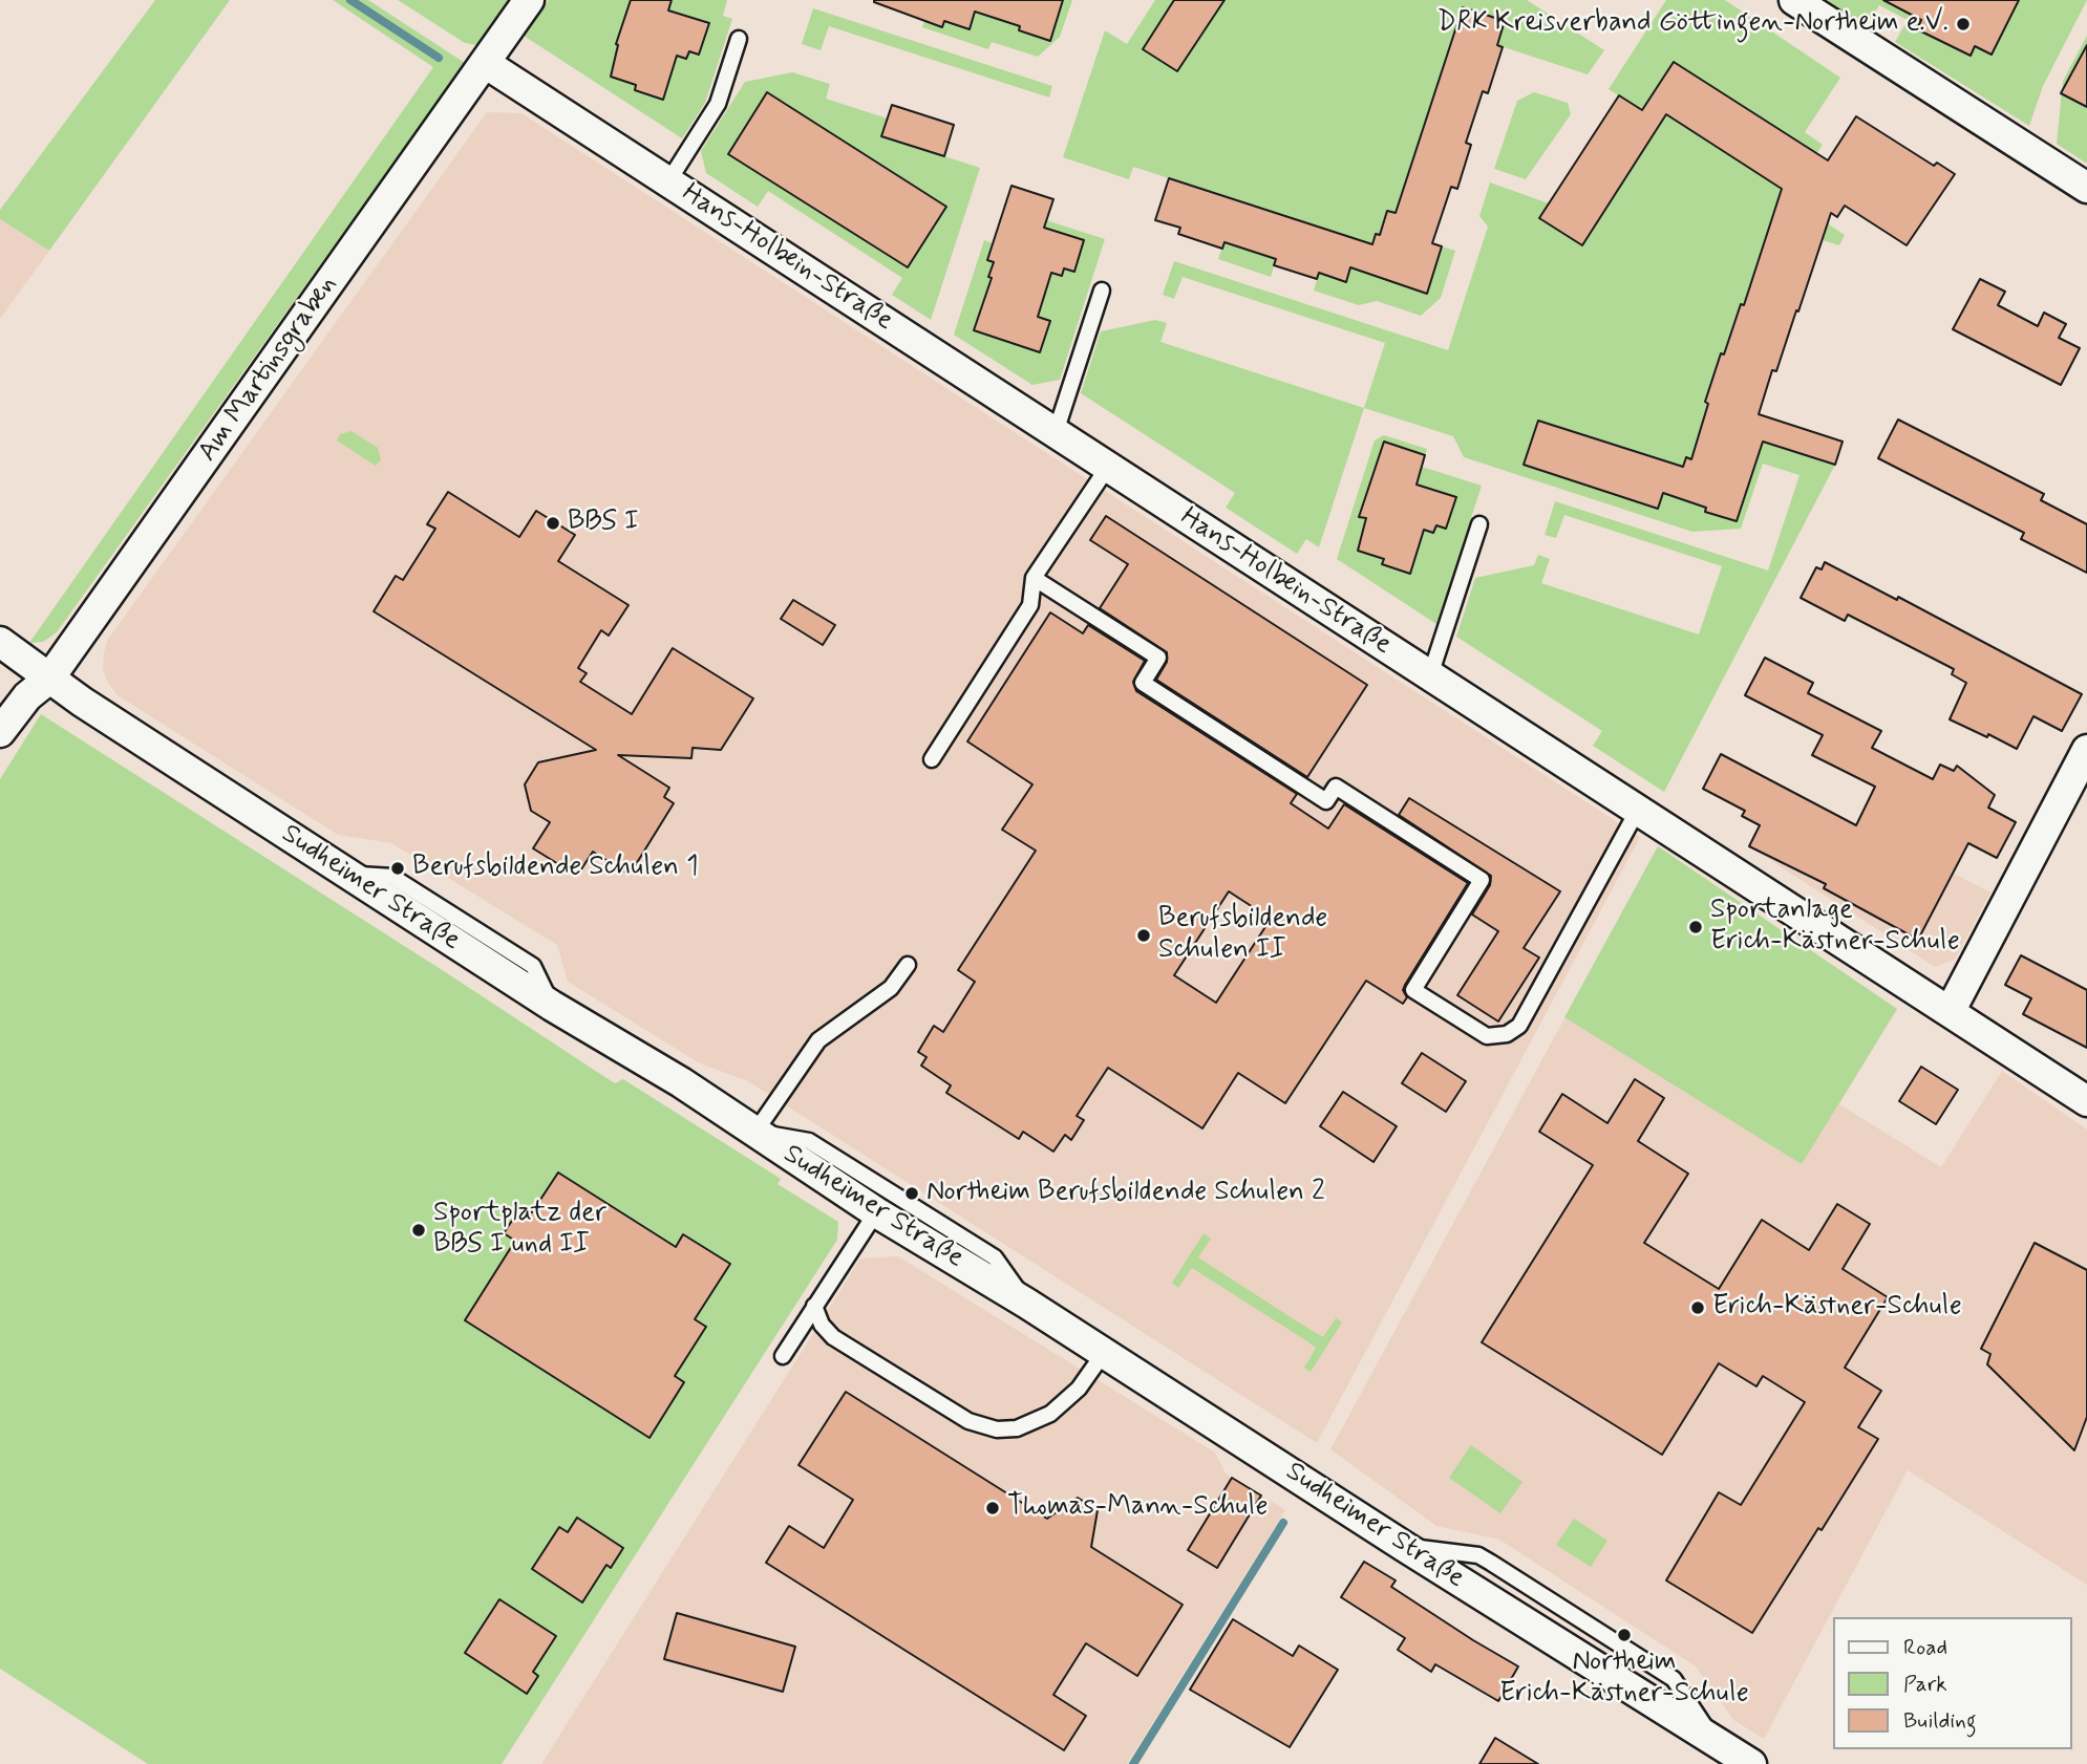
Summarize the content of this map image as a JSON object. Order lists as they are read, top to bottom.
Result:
{
  "streets": {
    "street": ["Hans-Holbein-Straße", "Am Martinsgraben", "Sudheimer Straße"]
  },
  "crossings": [
    ["Hans-Holbein-Straße", "Am Martinsgraben"],
    ["Am Martinsgraben", "Sudheimer Straße"]
  ],
  "places": [
    "DRK Kreisverband Göttingen-Northeim e.V.",
    "BBS I",
    "Berufsbildende Schulen 1",
    "Sportanlage Erich-Kästner-Schule",
    "Berufsbildende Schulen II",
    "Northeim Berufsbildende Schulen 2",
    "Sportplatz der BBS I und II",
    "Erich-Kästner-Schule",
    "Thomas-Mann-Schule",
    "Northeim Erich-Kästner-Schule"
  ],
  "legend": ["Road", "Park", "Building"]
}
